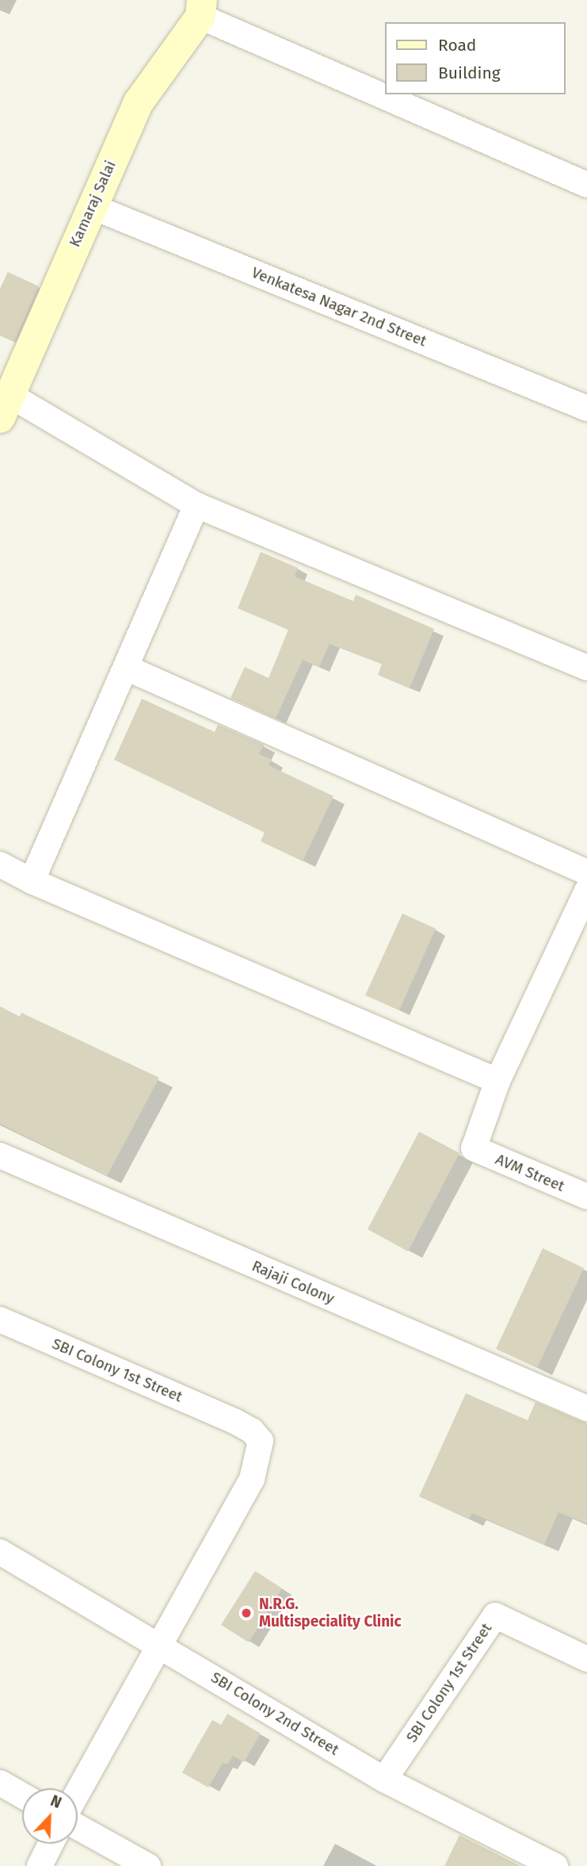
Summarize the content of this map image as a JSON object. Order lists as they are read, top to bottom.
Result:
{
  "streets": {
    "street": [
      "Kamaraj Salai",
      "Venkatesa Nagar 2nd Street",
      "AVM Street",
      "Rajaji Colony",
      "SBI Colony 1st Street",
      "SBI Colony 2nd Street"
    ]
  },
  "crossings": [
    ["Kamaraj Salai", "Venkatesa Nagar 2nd Street"],
    ["SBI Colony 1st Street", "SBI Colony 2nd Street"]
  ],
  "places": ["N.R.G. Multispeciality Clinic"],
  "legend": ["Road", "Building"],
  "north": "top right"
}
